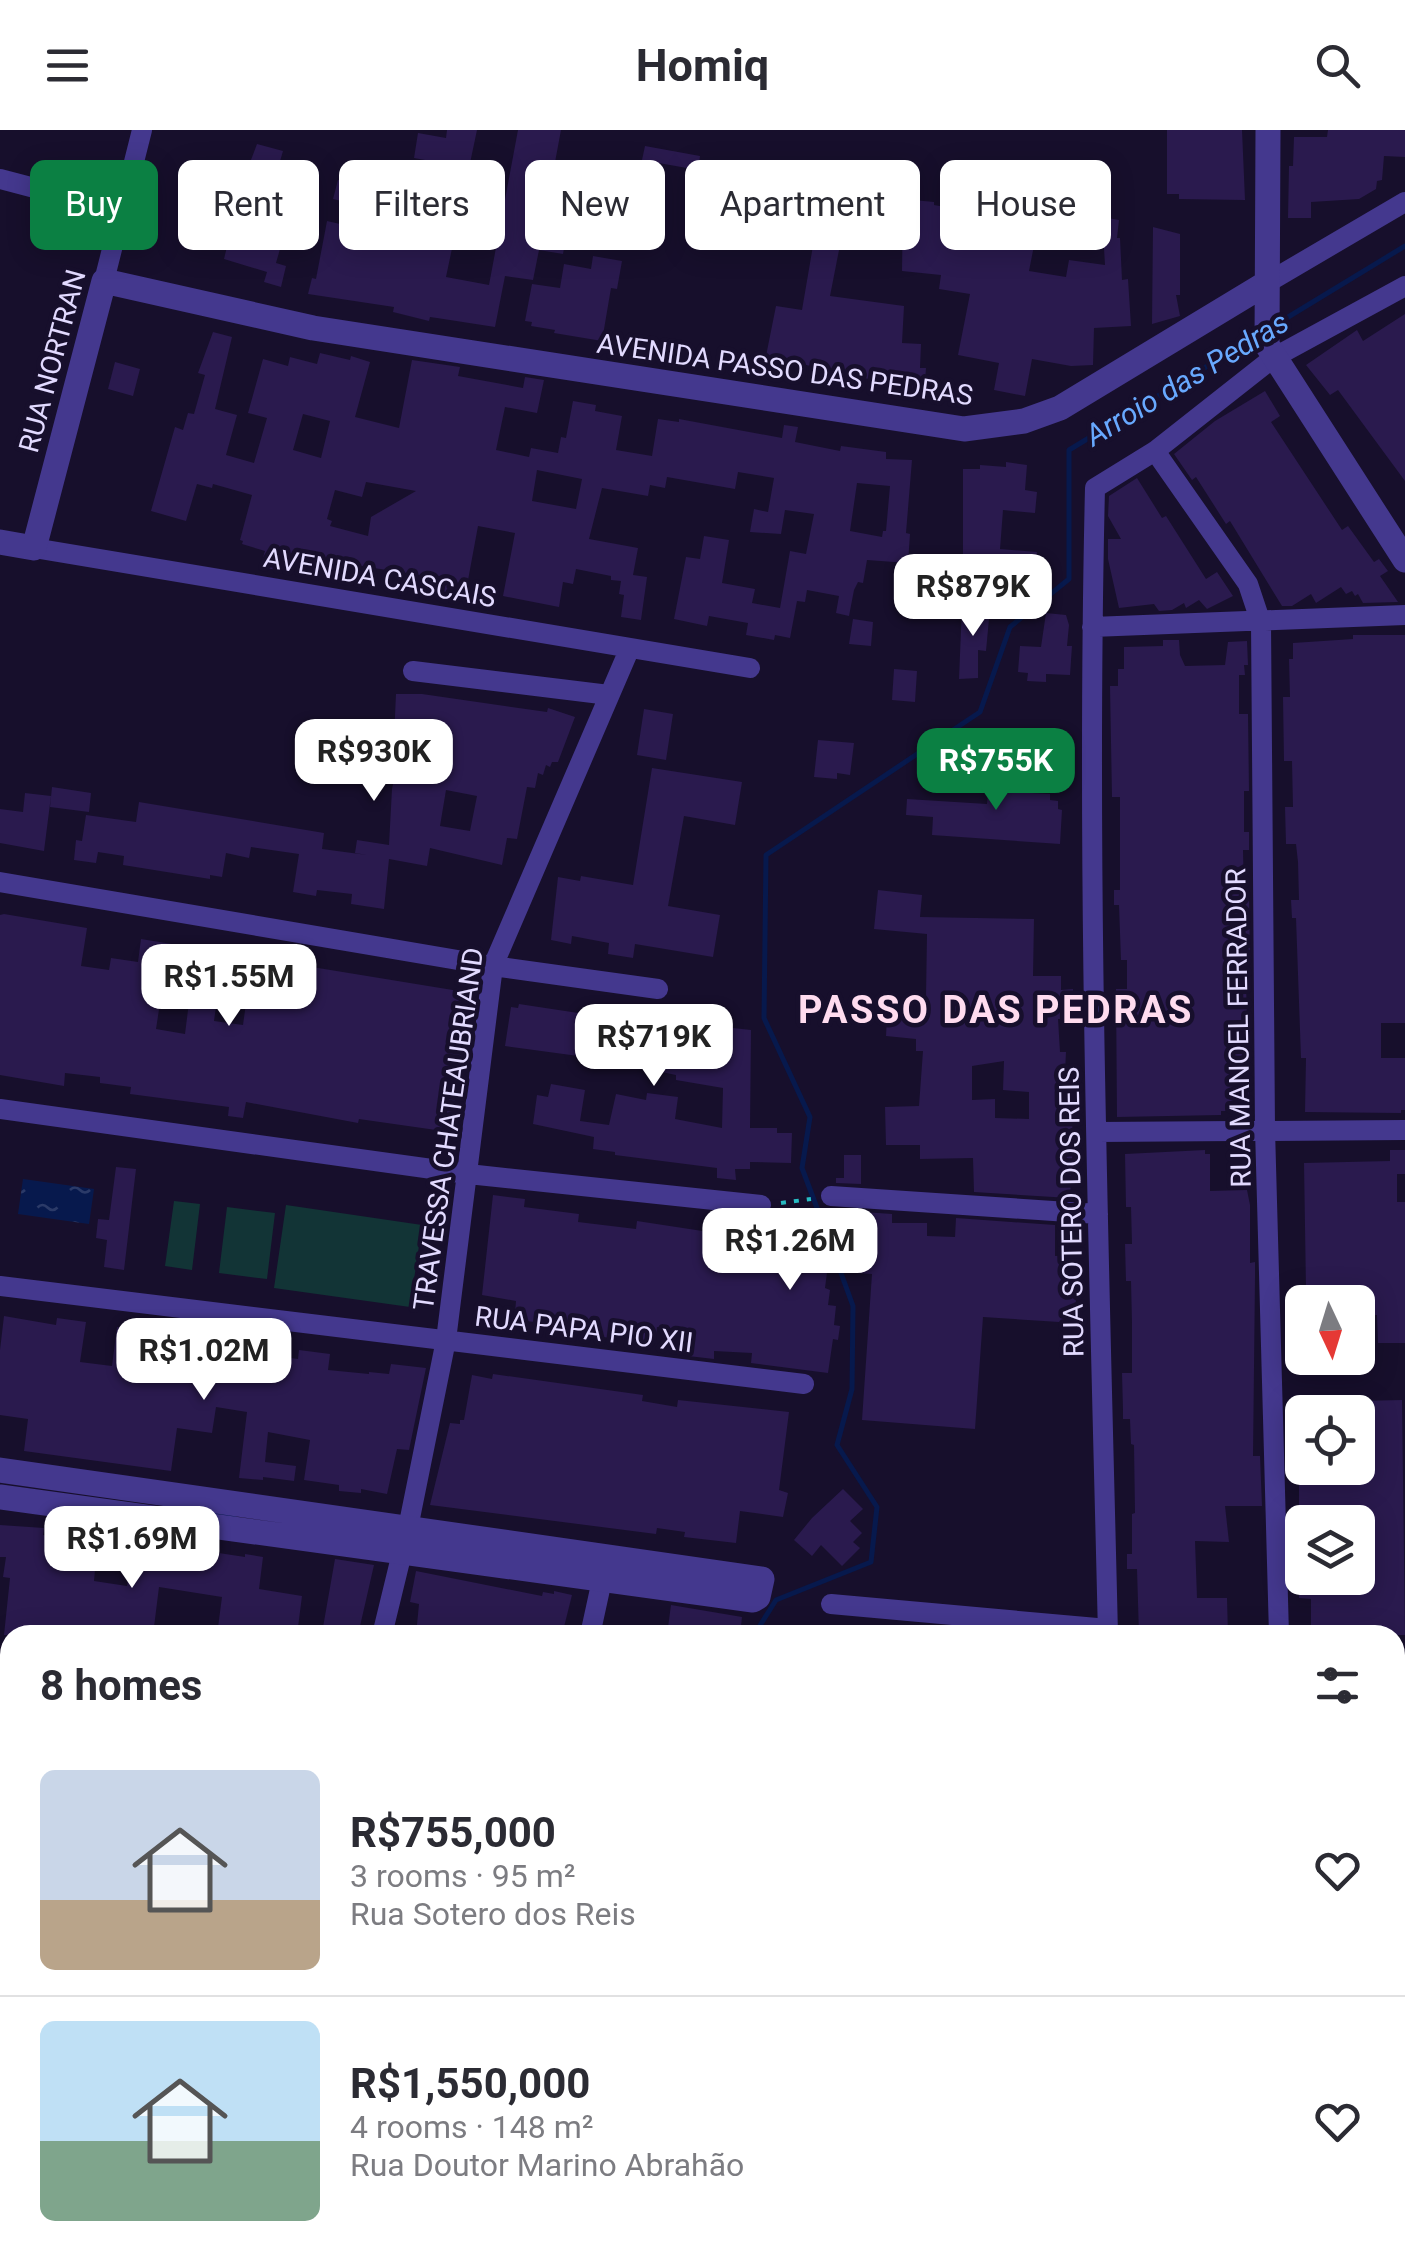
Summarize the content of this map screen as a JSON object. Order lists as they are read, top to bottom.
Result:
{
  "streets": {
    "street": [
      "RUA NORTRAN",
      "AVENIDA PASSO DAS PEDRAS",
      "AVENIDA CASCAIS",
      "RUA MANOEL FERRADOR",
      "TRAVESSA CHATEAUBRIAND",
      "RUA SOTERO DOS REIS",
      "RUA PAPA PIO XII"
    ]
  },
  "crossings": [
    ["RUA NORTRAN", "AVENIDA PASSO DAS PEDRAS"],
    ["RUA NORTRAN", "AVENIDA CASCAIS"],
    ["AVENIDA CASCAIS", "TRAVESSA CHATEAUBRIAND"],
    ["RUA MANOEL FERRADOR", "RUA SOTERO DOS REIS"],
    ["TRAVESSA CHATEAUBRIAND", "RUA PAPA PIO XII"]
  ],
  "districts": ["PASSO DAS PEDRAS"],
  "water": ["Arroio das Pedras"],
  "north": "bottom",
  "page": {
    "header": "Homiq",
    "chip": [
      "Buy",
      "Rent",
      "Filters",
      "New",
      "Apartment",
      "House"
    ],
    "price": [
      "R$879K",
      "R$930K",
      "R$755K",
      "R$1.55M",
      "R$719K",
      "R$1.26M",
      "R$1.02M",
      "R$1.69M"
    ],
    "heading": "8 homes",
    "list": [
      {
        "name": "R$755,000",
        "note": "3 rooms · 95 m² · Rua Sotero dos Reis"
      },
      {
        "name": "R$1,550,000",
        "note": "4 rooms · 148 m² · Rua Doutor Marino Abrahão"
      }
    ]
  }
}
